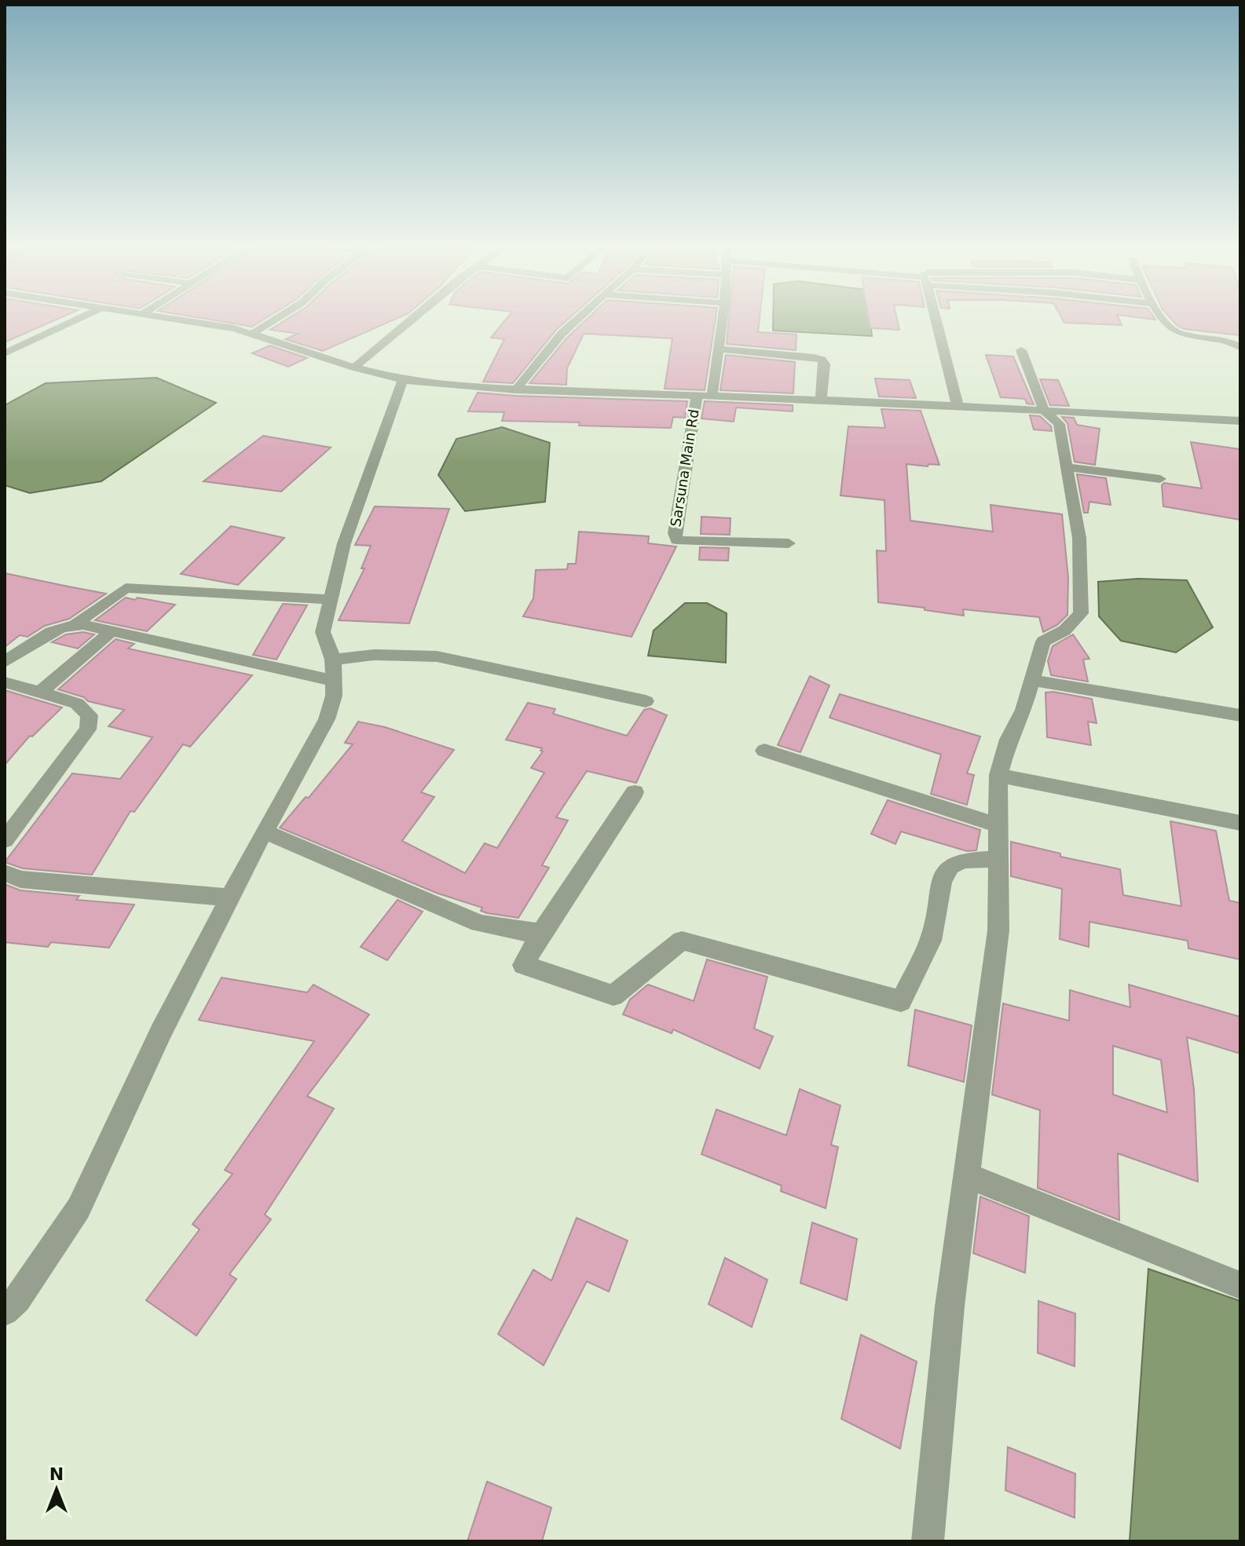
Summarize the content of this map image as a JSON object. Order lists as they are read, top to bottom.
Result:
{
  "streets": {
    "street": ["Sarsuna Main Rd"]
  },
  "north": "top"
}
